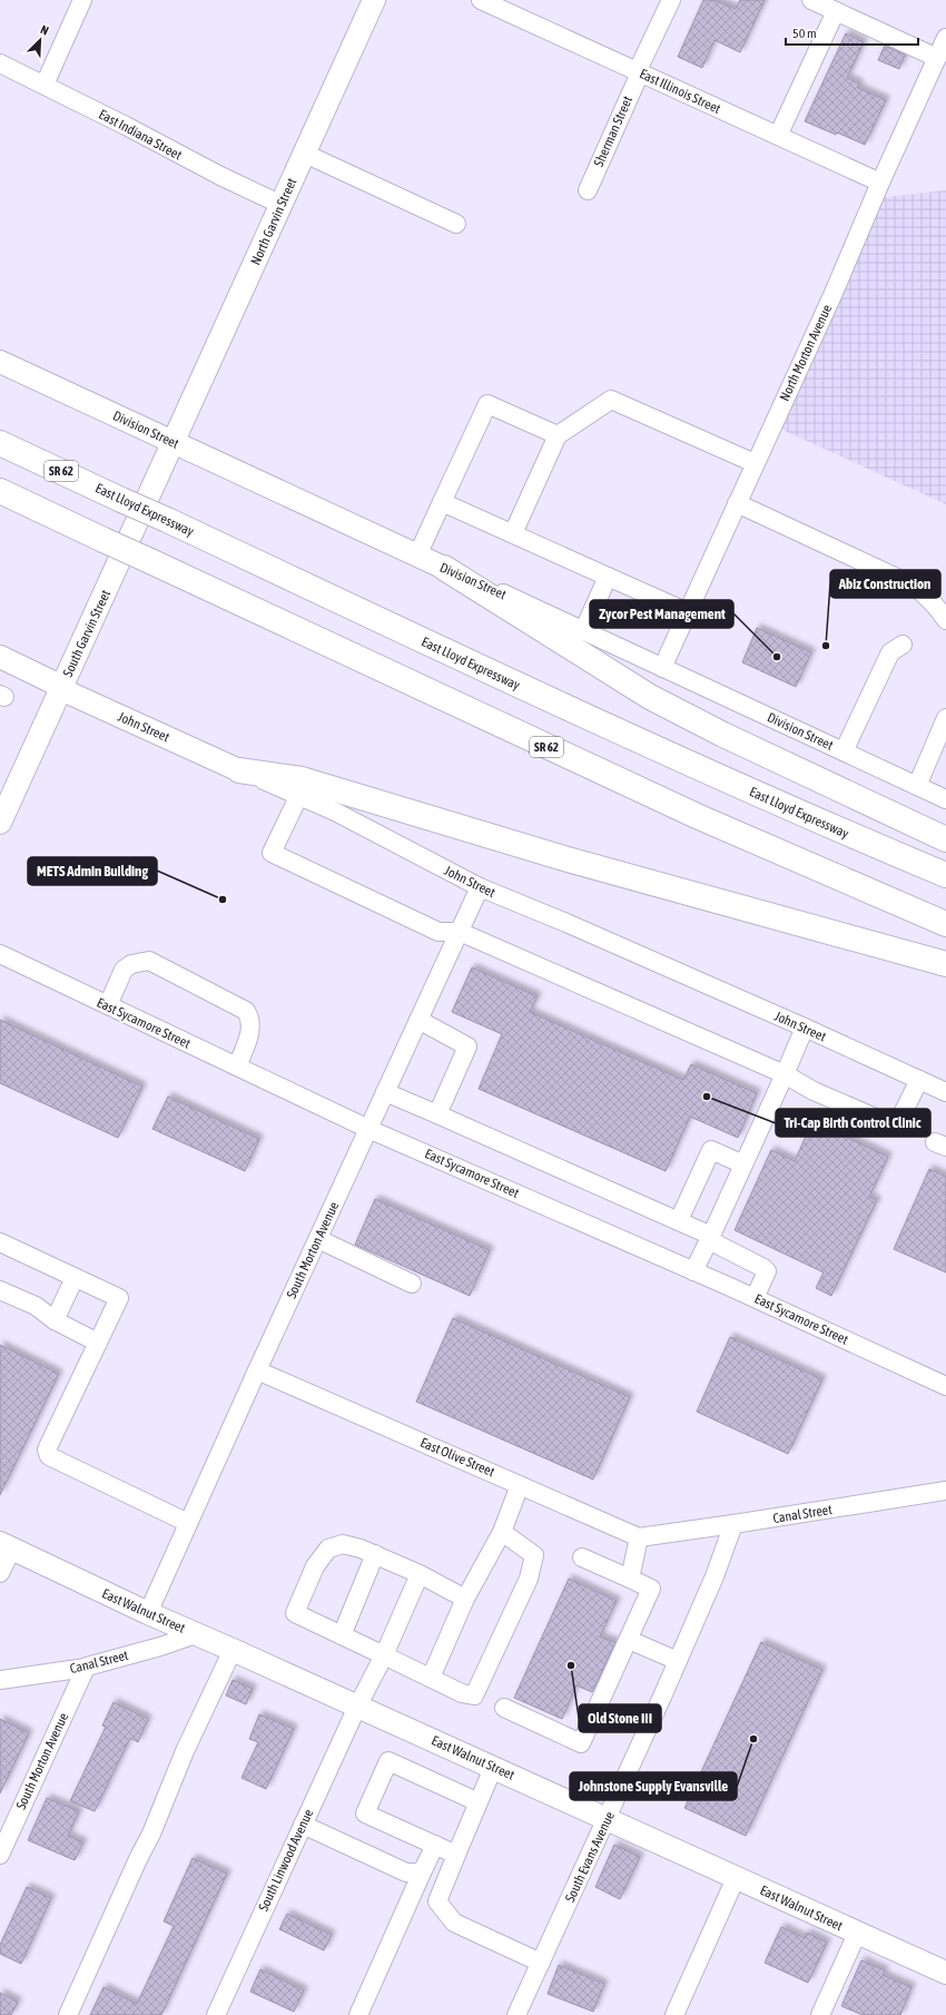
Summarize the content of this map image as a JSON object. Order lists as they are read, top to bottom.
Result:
{
  "streets": {
    "highway": ["SR 62", "East Lloyd Expressway"],
    "main road": [
      "North Garvin Street",
      "Division Street",
      "South Garvin Street",
      "John Street",
      "East Walnut Street"
    ],
    "street": [
      "East Illinois Street",
      "Sherman Street",
      "East Indiana Street",
      "North Morton Avenue",
      "East Sycamore Street",
      "South Morton Avenue",
      "East Olive Street",
      "Canal Street",
      "South Evans Avenue",
      "South Linwood Avenue"
    ]
  },
  "crossings": [
    ["East Illinois Street", "Sherman Street"],
    ["East Illinois Street", "North Morton Avenue"],
    ["East Indiana Street", "North Garvin Street"],
    ["North Garvin Street", "Division Street"],
    ["North Garvin Street", "South Garvin Street"],
    ["North Morton Avenue", "Division Street"],
    ["Division Street", "South Garvin Street"],
    ["South Garvin Street", "John Street"],
    ["John Street", "South Morton Avenue"],
    ["East Sycamore Street", "South Morton Avenue"],
    ["South Morton Avenue", "East Olive Street"],
    ["South Morton Avenue", "Canal Street"],
    ["South Morton Avenue", "East Walnut Street"],
    ["East Olive Street", "Canal Street"],
    ["Canal Street", "East Walnut Street"],
    ["Canal Street", "South Evans Avenue"],
    ["East Walnut Street", "South Evans Avenue"],
    ["East Walnut Street", "South Linwood Avenue"]
  ],
  "places": [
    "Abiz Construction",
    "Zycor Pest Management",
    "METS Admin Building",
    "Tri-Cap Birth Control Clinic",
    "Old Stone III",
    "Johnstone Supply Evansville"
  ],
  "scale_bar": "50 m",
  "north": "top right"
}
